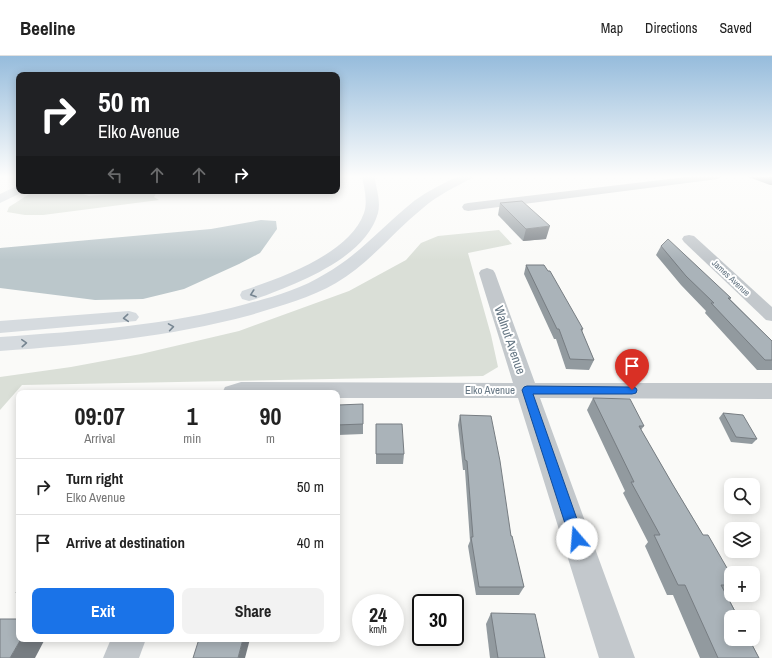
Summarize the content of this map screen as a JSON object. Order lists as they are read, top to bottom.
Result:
{
  "streets": {
    "street": ["James Avenue", "Walnut Avenue", "Elko Avenue"]
  },
  "crossings": [
    ["Walnut Avenue", "Elko Avenue"]
  ],
  "page": {
    "header": "Beeline",
    "nav": ["Map", "Directions", "Saved"],
    "turn": ["50 m", "Elko Avenue"],
    "eta": [
      "09:07",
      "Arrival",
      "1",
      "min",
      "90",
      "m"
    ],
    "list": [
      {
        "name": "Turn right",
        "note": "Elko Avenue",
        "value": "50 m"
      },
      {
        "name": "Arrive at destination",
        "value": "40 m"
      }
    ],
    "map_buttons": ["+", "−"],
    "buttons": ["Exit", "Share"],
    "speed": "24 km/h",
    "limit": "30"
  }
}
